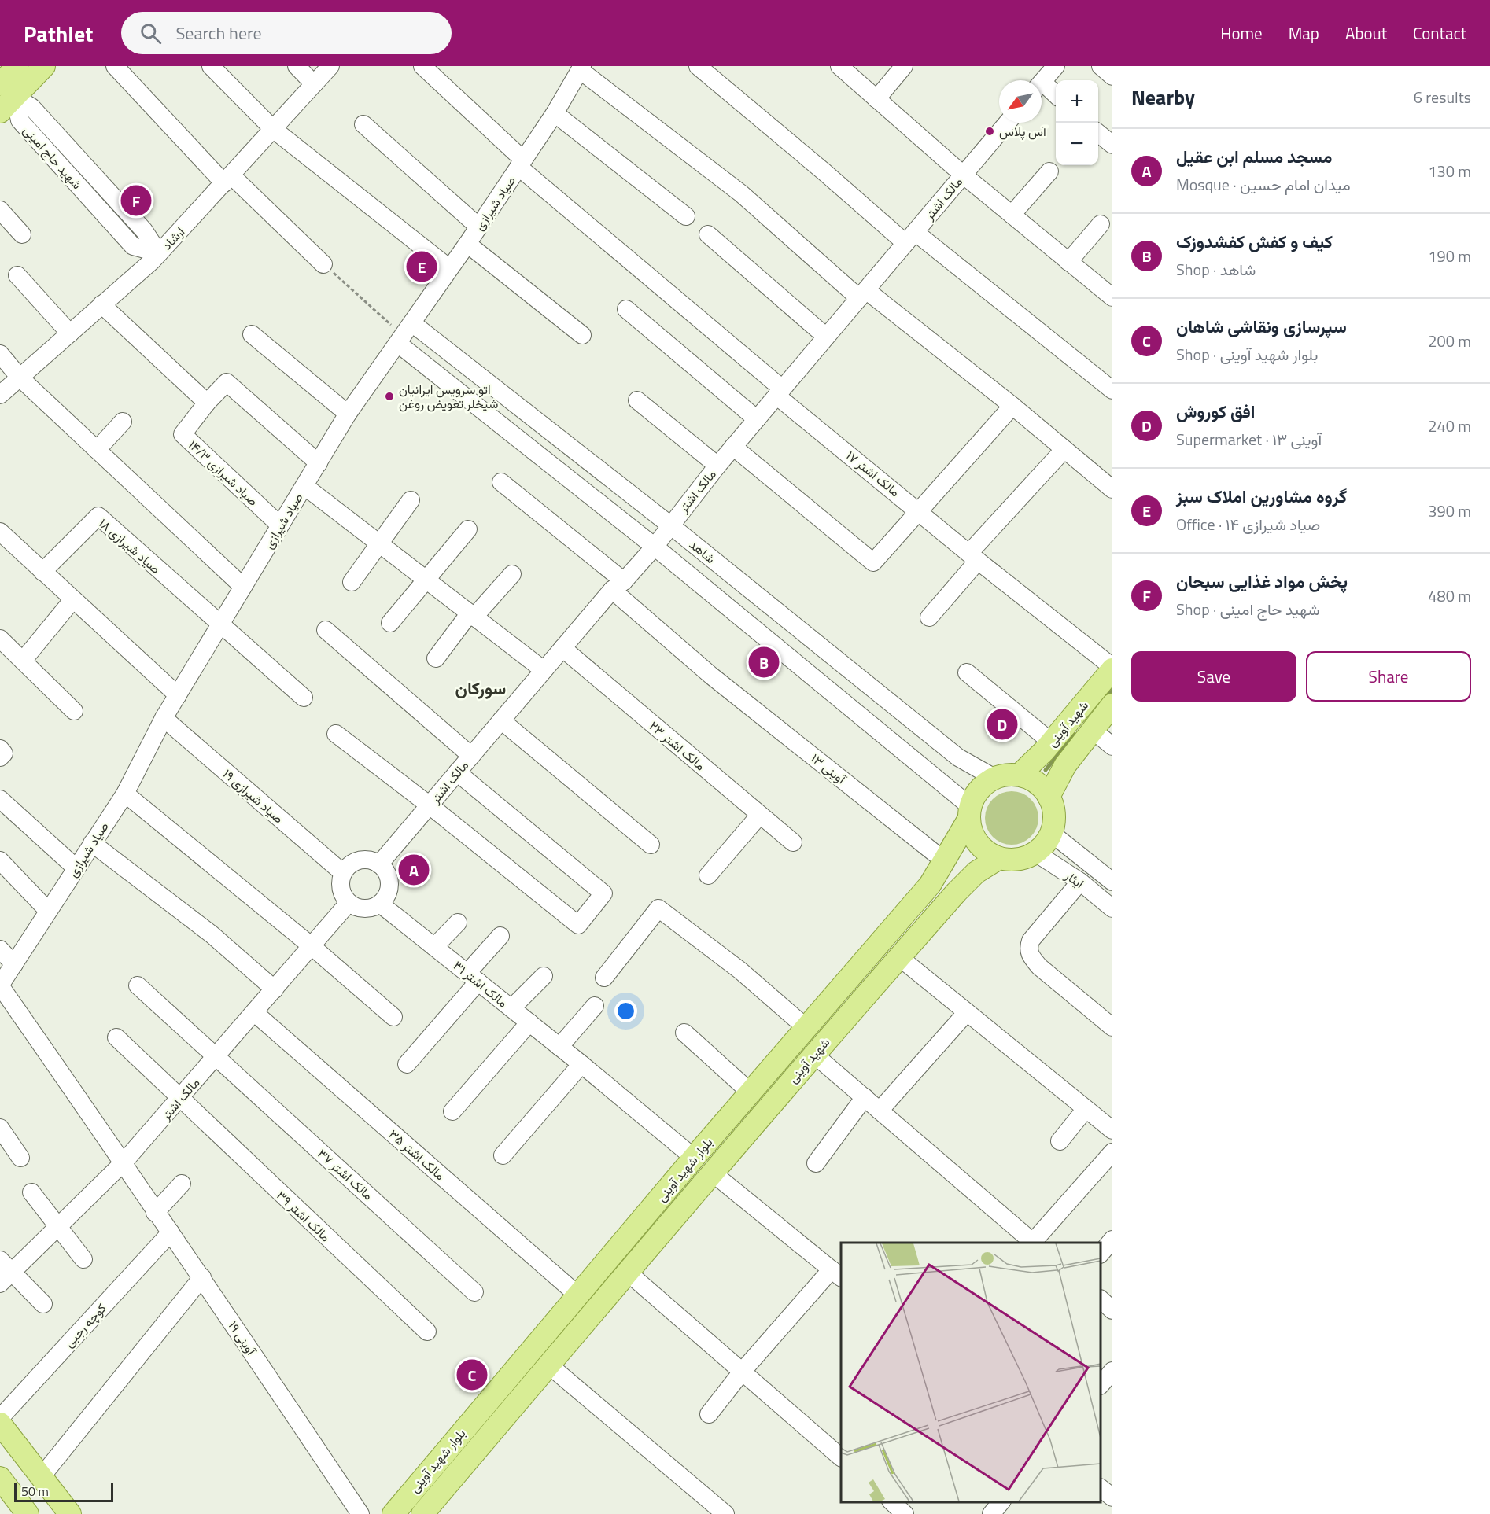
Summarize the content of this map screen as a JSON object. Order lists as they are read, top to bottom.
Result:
{
  "streets": {
    "main road": ["شهید آوینی", "بلوار شهید آوینی"],
    "street": [
      "شهید حاج امینی",
      "مالک اشتر",
      "صیاد شیرازی",
      "ارشاد",
      "صیاد شیرازی ۱۴/۳",
      "مالک اشتر ۱۷",
      "صیاد شیرازی ۱۸",
      "شاهد",
      "مالک اشتر ۲۳",
      "آوینی ۱۳",
      "صیاد شیرازی ۱۹",
      "ایثار",
      "مالک اشتر ۳۱",
      "مالک اشتر ۳۵",
      "مالک اشتر ۳۷",
      "مالک اشتر ۳۹",
      "کوچه رجبی",
      "آوینی ۱۹"
    ]
  },
  "crossings": [
    ["شهید حاج امینی", "ارشاد"],
    ["مالک اشتر", "مالک اشتر ۱۷"],
    ["مالک اشتر", "شاهد"],
    ["مالک اشتر", "مالک اشتر ۲۳"],
    ["مالک اشتر", "آوینی ۱۳"],
    ["مالک اشتر", "صیاد شیرازی ۱۹"],
    ["مالک اشتر", "مالک اشتر ۳۱"],
    ["مالک اشتر", "مالک اشتر ۳۵"],
    ["مالک اشتر", "مالک اشتر ۳۷"],
    ["مالک اشتر", "مالک اشتر ۳۹"],
    ["مالک اشتر", "آوینی ۱۹"],
    ["صیاد شیرازی", "صیاد شیرازی ۱۴/۳"],
    ["صیاد شیرازی", "مالک اشتر ۱۷"],
    ["صیاد شیرازی", "صیاد شیرازی ۱۸"],
    ["صیاد شیرازی", "شاهد"],
    ["صیاد شیرازی", "صیاد شیرازی ۱۹"],
    ["صیاد شیرازی", "آوینی ۱۹"],
    ["مالک اشتر ۱۷", "شهید آوینی"],
    ["شاهد", "شهید آوینی"],
    ["شاهد", "ایثار"],
    ["شاهد", "بلوار شهید آوینی"],
    ["شهید آوینی", "ایثار"],
    ["شهید آوینی", "بلوار شهید آوینی"],
    ["آوینی ۱۳", "بلوار شهید آوینی"],
    ["صیاد شیرازی ۱۹", "مالک اشتر ۳۱"],
    ["ایثار", "بلوار شهید آوینی"],
    ["مالک اشتر ۳۱", "بلوار شهید آوینی"],
    ["مالک اشتر ۳۵", "بلوار شهید آوینی"],
    ["کوچه رجبی", "آوینی ۱۹"]
  ],
  "districts": ["سورکان"],
  "places": ["آس پلاس", "اتو سرویس ایرانیان شیخلر تعویض روغن"],
  "scale_bar": "50 m",
  "north": "bottom left",
  "page": {
    "header": "Pathlet",
    "search": "Search here",
    "nav": [
      "Home",
      "Map",
      "About",
      "Contact"
    ],
    "heading": ["Nearby", "6 results"],
    "map_buttons": ["+", "−"],
    "list": [
      {
        "mark": "A",
        "name": "مسجد مسلم ابن عقیل",
        "note": "Mosque · میدان امام حسین",
        "value": "130 m"
      },
      {
        "mark": "B",
        "name": "کیف و کفش کفشدوزک",
        "note": "Shop · شاهد",
        "value": "190 m"
      },
      {
        "mark": "C",
        "name": "سپرسازی و‌نقاشی شاهان",
        "note": "Shop · بلوار شهید آوینی",
        "value": "200 m"
      },
      {
        "mark": "D",
        "name": "افق کوروش",
        "note": "Supermarket · ۱۳ آوینی",
        "value": "240 m"
      },
      {
        "mark": "E",
        "name": "گروه مشاورین املاک سبز",
        "note": "Office · صیاد شیرازی ۱۴",
        "value": "390 m"
      },
      {
        "mark": "F",
        "name": "پخش مواد غذایی سبحان",
        "note": "Shop · شهید حاج امینی",
        "value": "480 m"
      }
    ],
    "pins": [
      "F",
      "E",
      "B",
      "D",
      "A",
      "C"
    ],
    "buttons": ["Save", "Share"],
    "scale": "50 m"
  }
}
